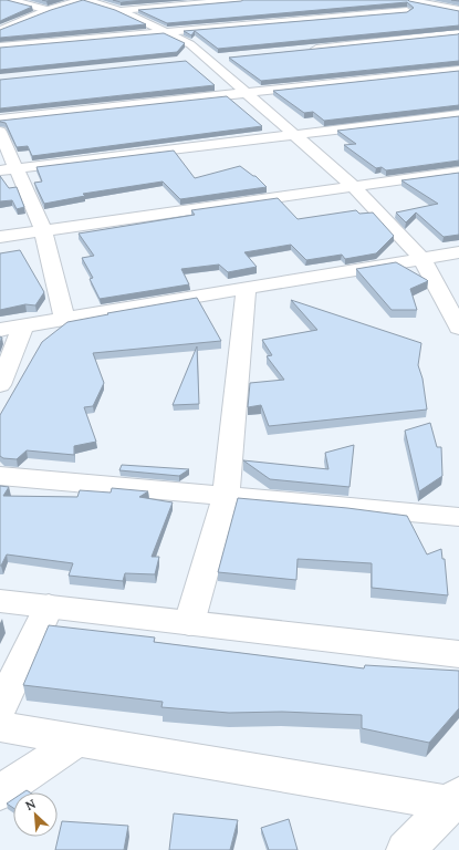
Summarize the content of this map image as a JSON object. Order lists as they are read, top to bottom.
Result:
{
  "north": "top left"
}
